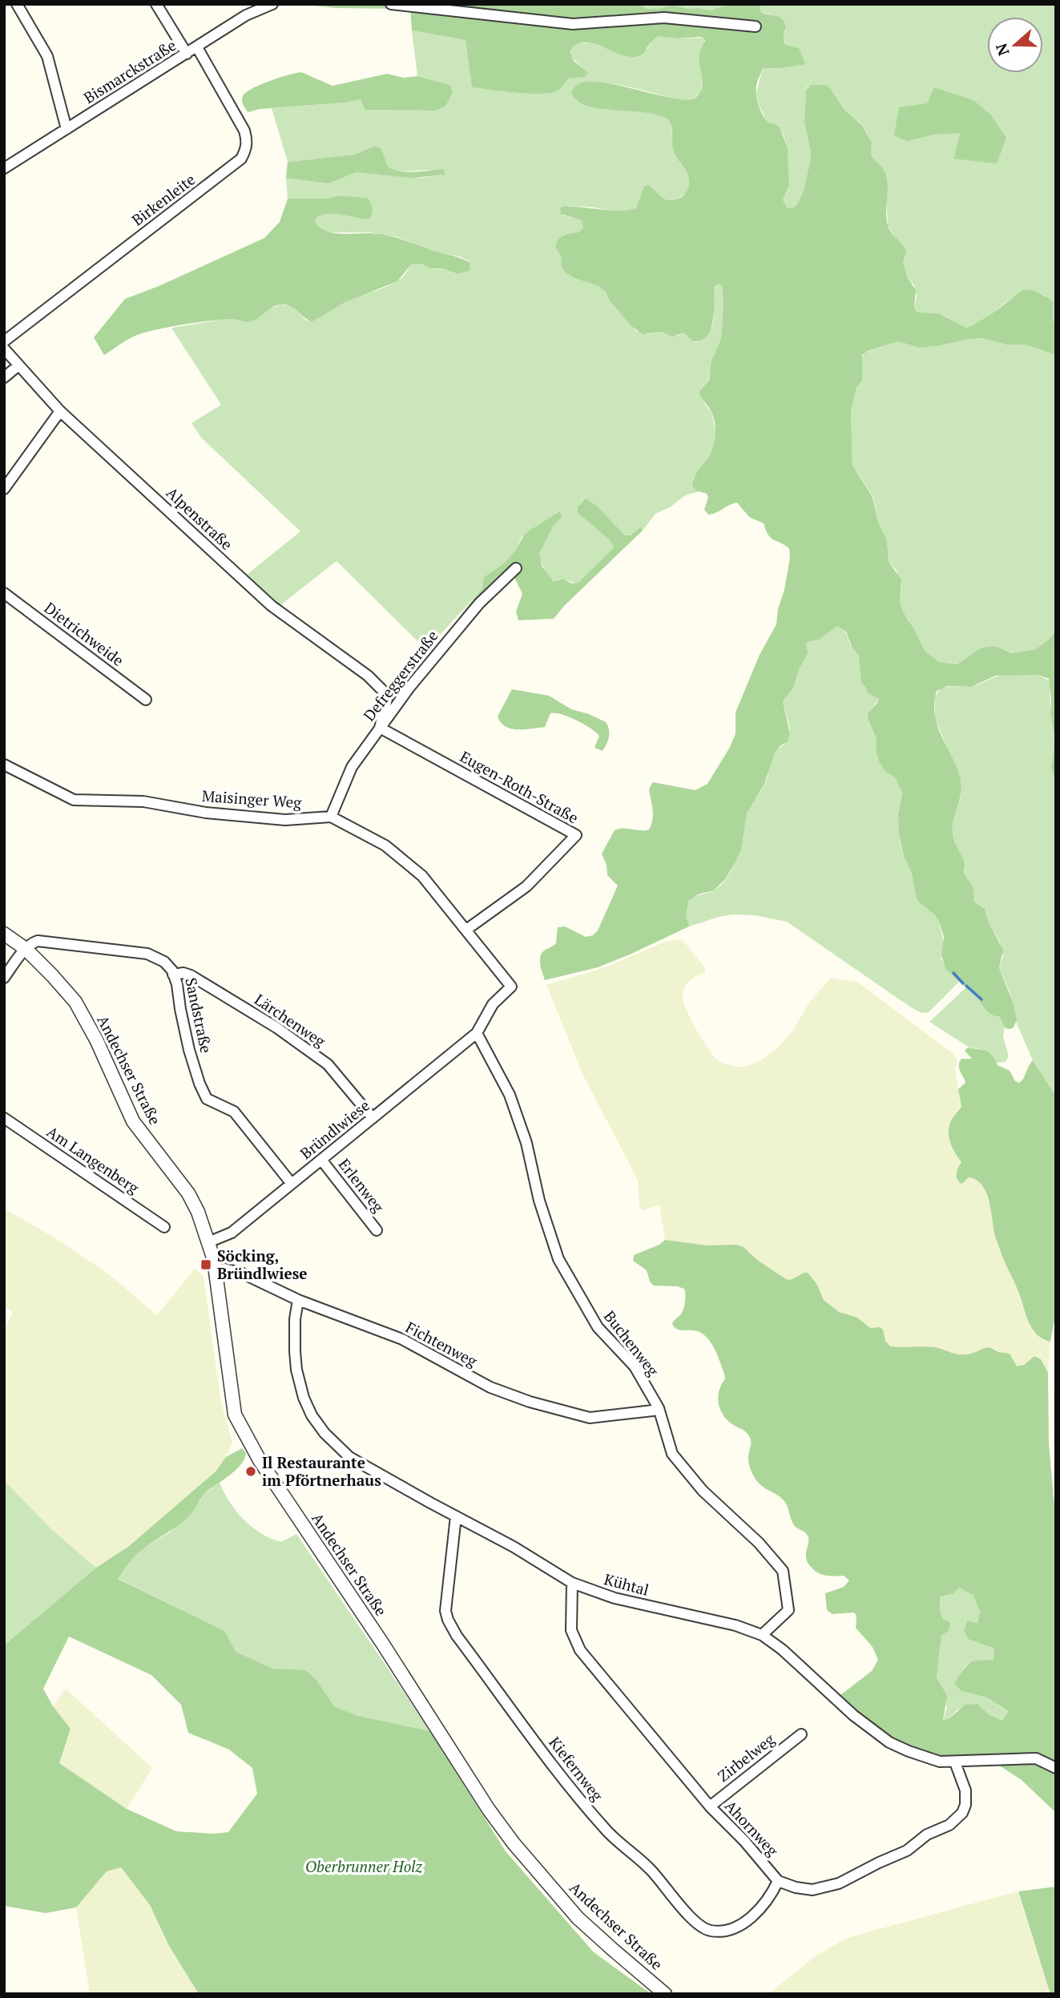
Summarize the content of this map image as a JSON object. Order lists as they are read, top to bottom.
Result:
{
  "streets": {
    "street": [
      "Bismarckstraße",
      "Birkenleite",
      "Alpenstraße",
      "Dietrichweide",
      "Defreggerstraße",
      "Eugen-Roth-Straße",
      "Maisinger Weg",
      "Sandstraße",
      "Lärchenweg",
      "Andechser Straße",
      "Bründlwiese",
      "Am Langenberg",
      "Erlenweg",
      "Buchenweg",
      "Fichtenweg",
      "Kühtal",
      "Zirbelweg",
      "Kiefernweg",
      "Ahornweg"
    ]
  },
  "crossings": [
    ["Bismarckstraße", "Birkenleite"],
    ["Alpenstraße", "Defreggerstraße"],
    ["Alpenstraße", "Eugen-Roth-Straße"],
    ["Defreggerstraße", "Eugen-Roth-Straße"],
    ["Defreggerstraße", "Maisinger Weg"],
    ["Sandstraße", "Lärchenweg"],
    ["Sandstraße", "Andechser Straße"],
    ["Sandstraße", "Bründlwiese"],
    ["Lärchenweg", "Bründlwiese"],
    ["Andechser Straße", "Bründlwiese"],
    ["Andechser Straße", "Fichtenweg"],
    ["Bründlwiese", "Erlenweg"],
    ["Bründlwiese", "Buchenweg"],
    ["Buchenweg", "Fichtenweg"],
    ["Buchenweg", "Kühtal"],
    ["Fichtenweg", "Kühtal"],
    ["Kühtal", "Kiefernweg"],
    ["Kühtal", "Ahornweg"],
    ["Zirbelweg", "Ahornweg"],
    ["Kiefernweg", "Ahornweg"]
  ],
  "parks": ["Oberbrunner Holz"],
  "places": {
    "transit": ["Söcking, Bründlwiese"],
    "other": ["Il Restaurante im Pförtnerhaus"]
  },
  "north": "left"
}
